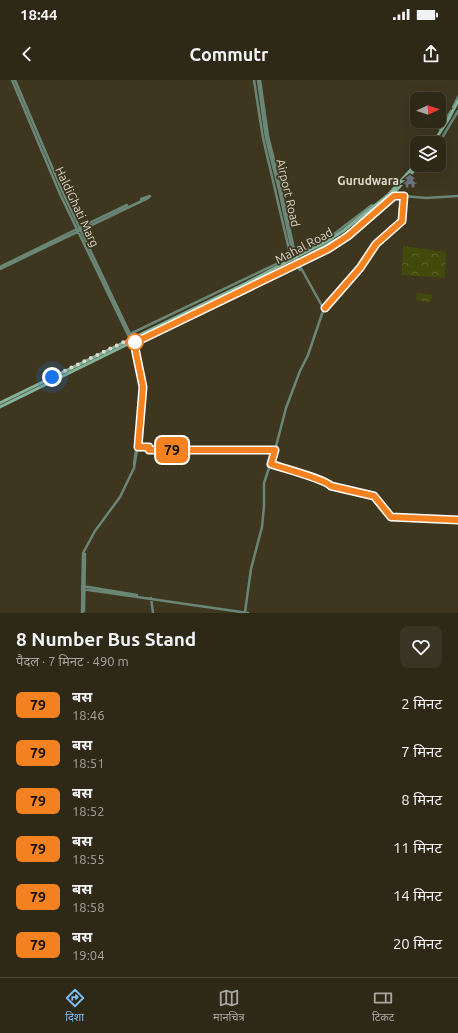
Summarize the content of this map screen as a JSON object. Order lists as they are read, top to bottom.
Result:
{
  "streets": {
    "main road": ["Mahal Road"],
    "street": ["Airport Road", "HaldiGhati Marg"]
  },
  "crossings": [
    ["Airport Road", "Mahal Road"],
    ["HaldiGhati Marg", "Mahal Road"]
  ],
  "places": {
    "temple": ["Gurudwara"]
  },
  "lines": ["bus line 79"],
  "north": "right",
  "page": {
    "status": "18:44",
    "header": "Commutr",
    "on_map": "79",
    "heading": ["8 Number Bus Stand", "पैदल · 7 मिनट · 490 m"],
    "list": [
      {
        "mark": "79",
        "name": "बस",
        "note": "18:46",
        "value": "2 मिनट"
      },
      {
        "mark": "79",
        "name": "बस",
        "note": "18:51",
        "value": "7 मिनट"
      },
      {
        "mark": "79",
        "name": "बस",
        "note": "18:52",
        "value": "8 मिनट"
      },
      {
        "mark": "79",
        "name": "बस",
        "note": "18:55",
        "value": "11 मिनट"
      },
      {
        "mark": "79",
        "name": "बस",
        "note": "18:58",
        "value": "14 मिनट"
      },
      {
        "mark": "79",
        "name": "बस",
        "note": "19:04",
        "value": "20 मिनट"
      }
    ],
    "tabs": ["दिशा", "मानचित्र", "टिकट"]
  }
}
